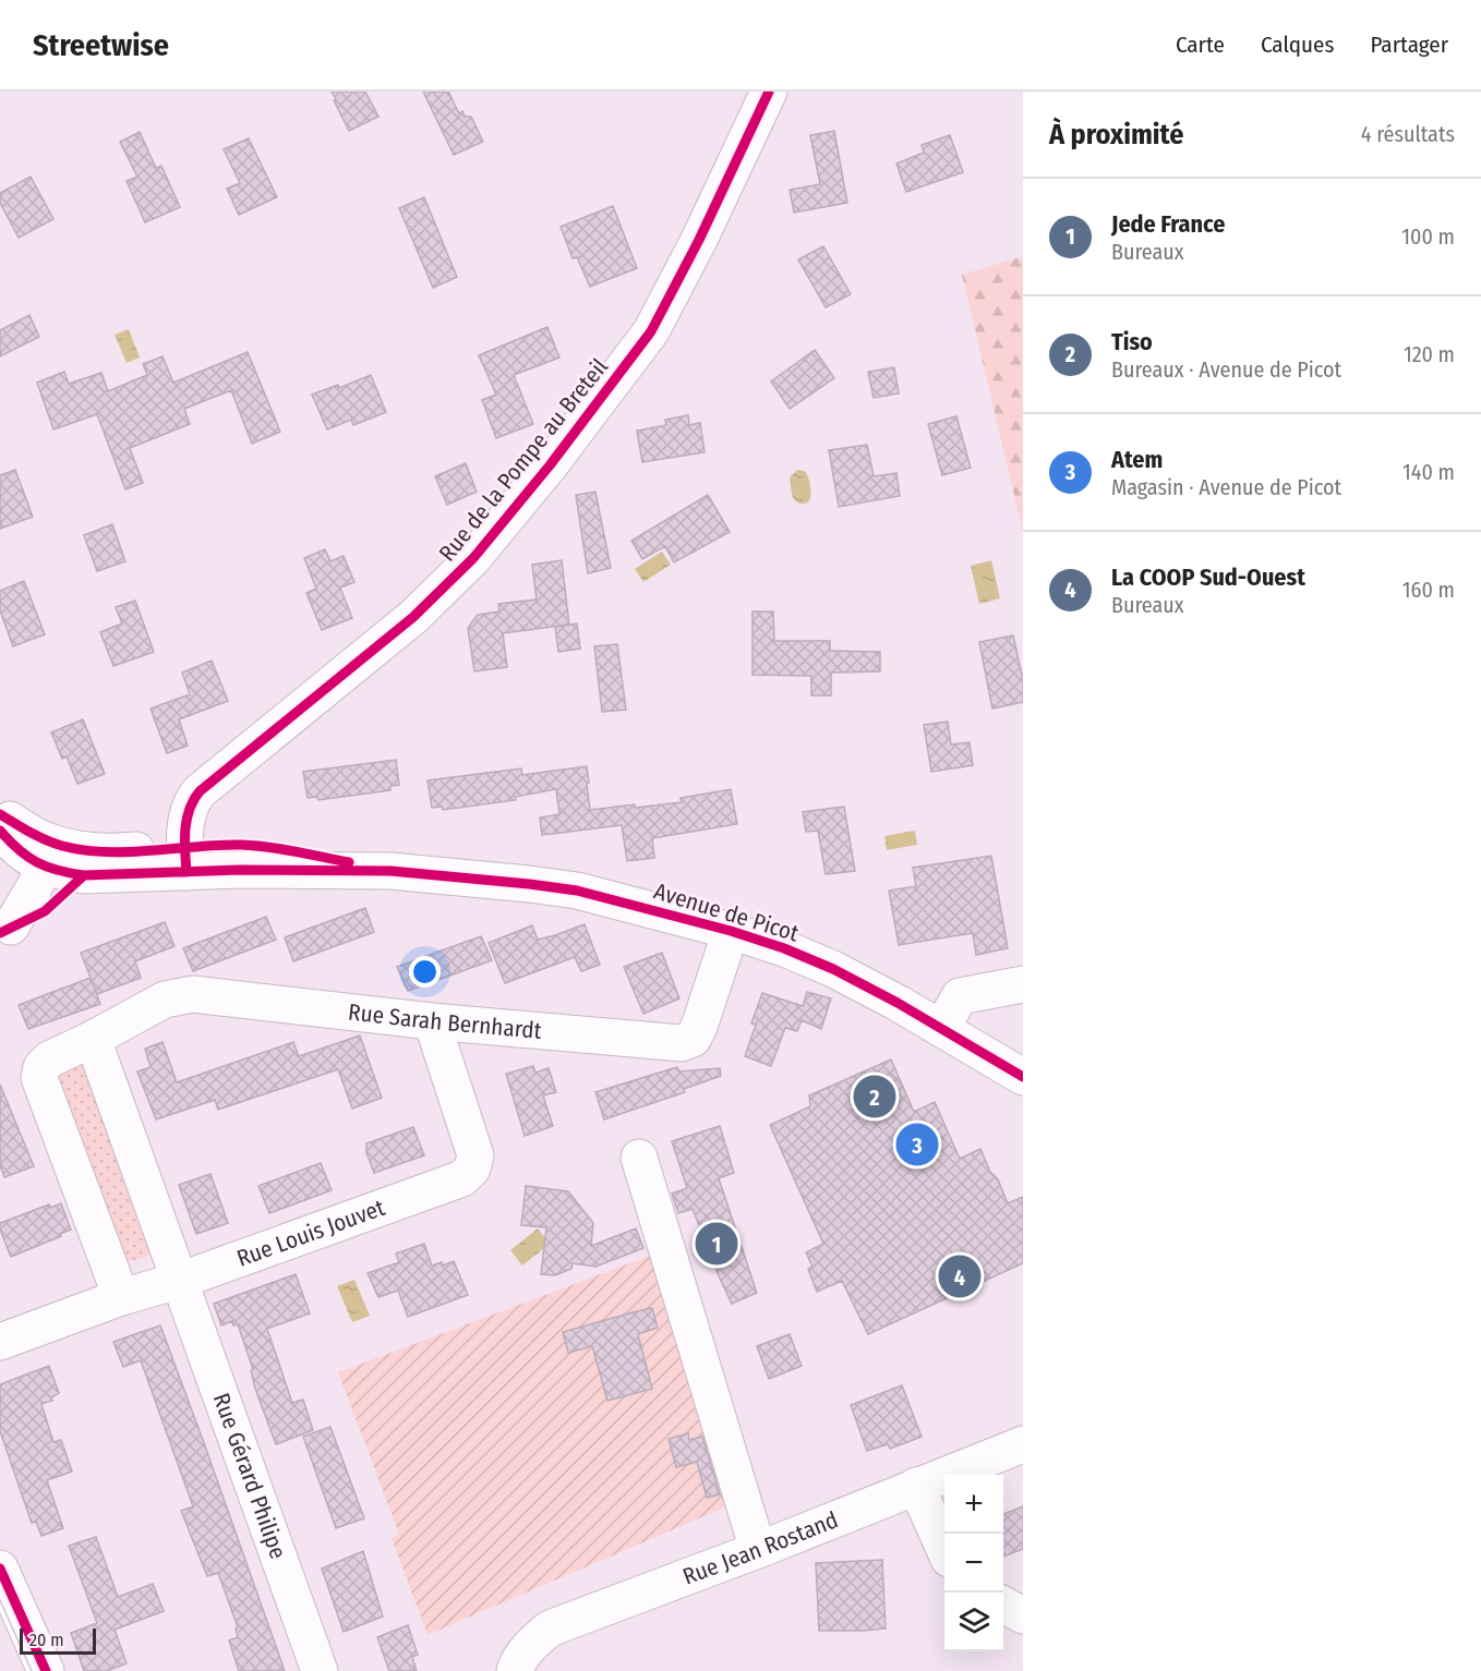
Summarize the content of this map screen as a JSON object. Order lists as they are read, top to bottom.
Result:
{
  "streets": {
    "street": [
      "Rue de la Pompe au Breteil",
      "Avenue de Picot",
      "Rue Sarah Bernhardt",
      "Rue Louis Jouvet",
      "Rue Gérard Philipe",
      "Rue Jean Rostand"
    ]
  },
  "crossings": [
    ["Rue de la Pompe au Breteil", "Avenue de Picot"],
    ["Avenue de Picot", "Rue Sarah Bernhardt"],
    ["Rue Sarah Bernhardt", "Rue Louis Jouvet"],
    ["Rue Louis Jouvet", "Rue Gérard Philipe"]
  ],
  "scale_bar": "20 m",
  "page": {
    "header": "Streetwise",
    "nav": ["Carte", "Calques", "Partager"],
    "heading": ["À proximité", "4 résultats"],
    "list": [
      {
        "mark": "1",
        "name": "Jede France",
        "note": "Bureaux",
        "value": "100 m"
      },
      {
        "mark": "2",
        "name": "Tiso",
        "note": "Bureaux · Avenue de Picot",
        "value": "120 m"
      },
      {
        "mark": "3",
        "name": "Atem",
        "note": "Magasin · Avenue de Picot",
        "value": "140 m"
      },
      {
        "mark": "4",
        "name": "La COOP Sud-Ouest",
        "note": "Bureaux",
        "value": "160 m"
      }
    ],
    "pins": [
      "2",
      "3",
      "1",
      "4"
    ],
    "map_buttons": ["+", "−"],
    "scale": "20 m"
  }
}
